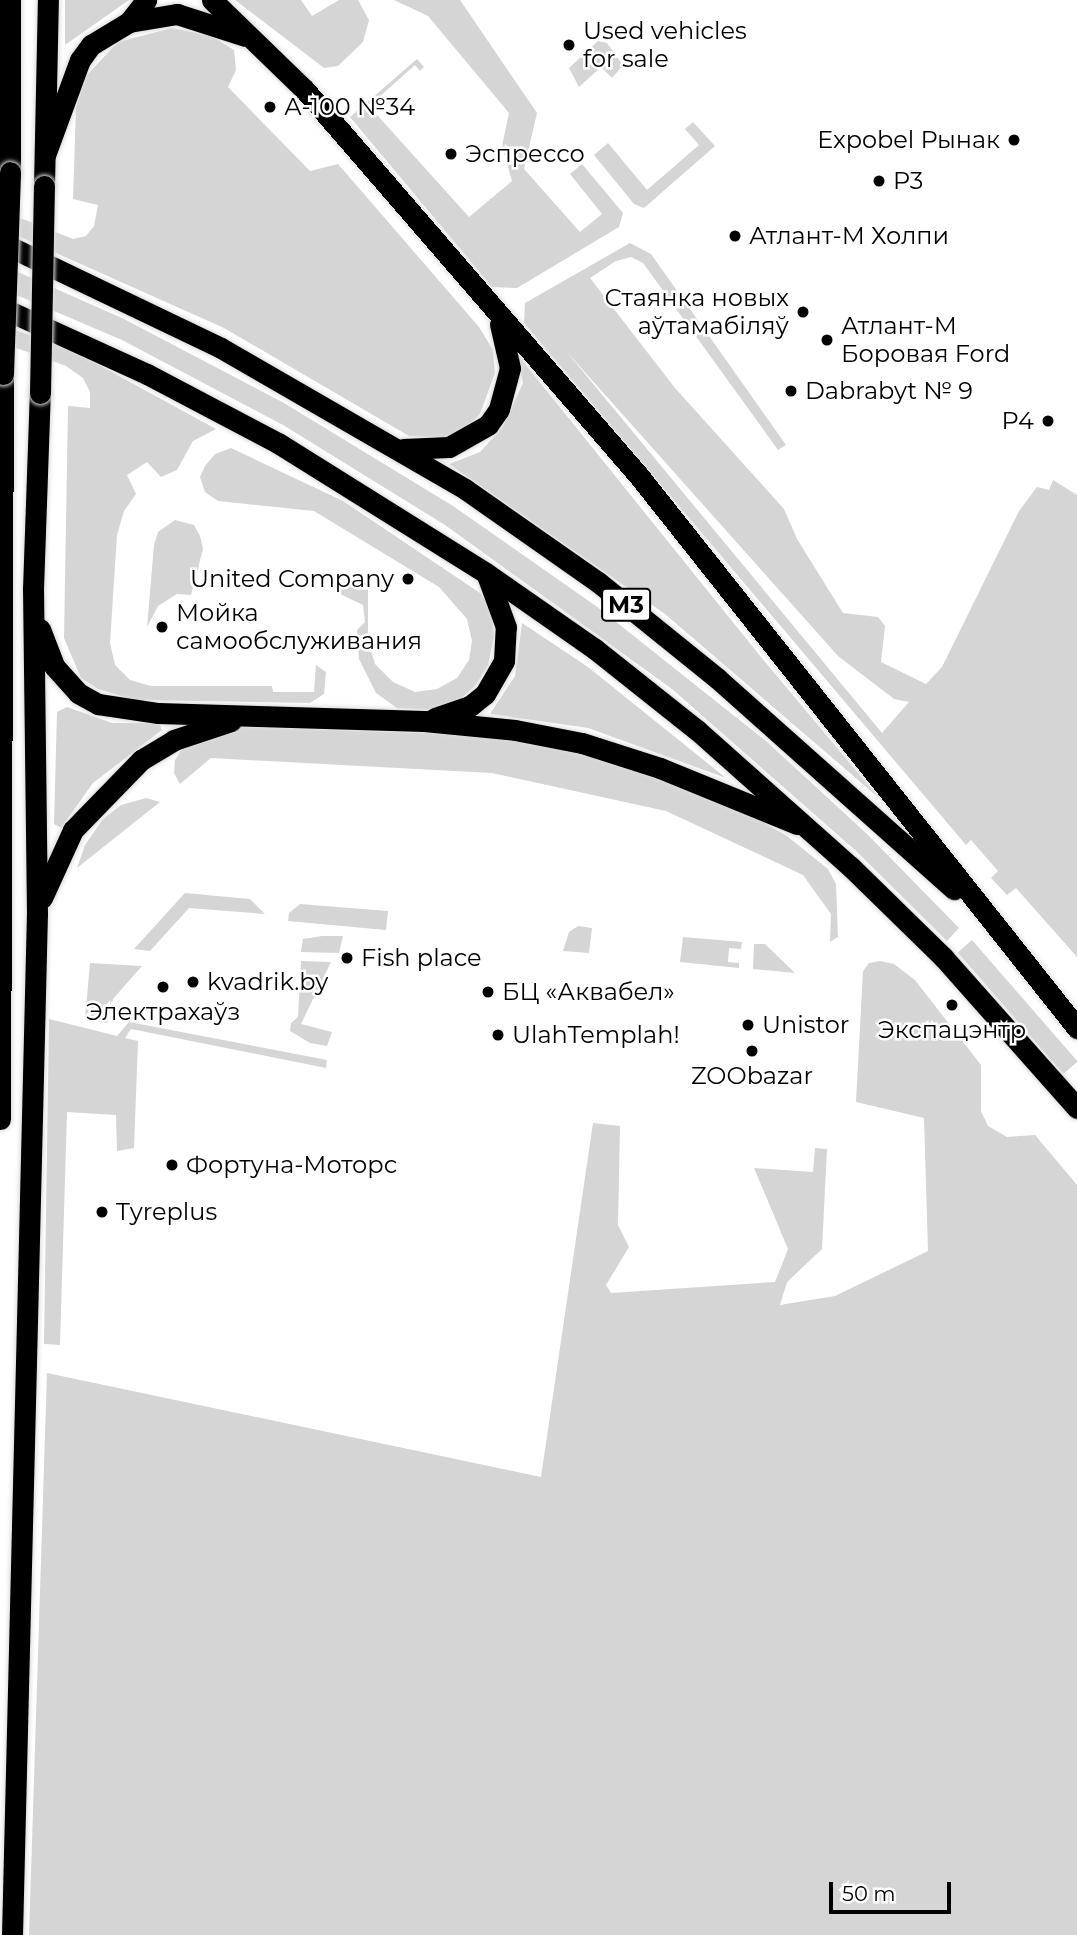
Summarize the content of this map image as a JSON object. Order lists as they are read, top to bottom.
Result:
{
  "streets": {
    "highway": ["М3"]
  },
  "places": [
    "Used vehicles for sale",
    "А-100 №34",
    "Expobel Рынак",
    "Эспрессо",
    "P3",
    "Атлант-М Холпи",
    "Стаянка новых аўтамабіляў",
    "Атлант-М Боровая Ford",
    "Dabrabyt № 9",
    "P4",
    "United Company",
    "Мойка самообслуживания",
    "Fish place",
    "kvadrik.by",
    "Электрахаўз",
    "БЦ «Аквабел»",
    "Экспацэнтр",
    "Unistor",
    "UlahTemplah!",
    "ZOObazar",
    "Фортуна-Моторс",
    "Tyreplus"
  ],
  "scale_bar": "50 m"
}
